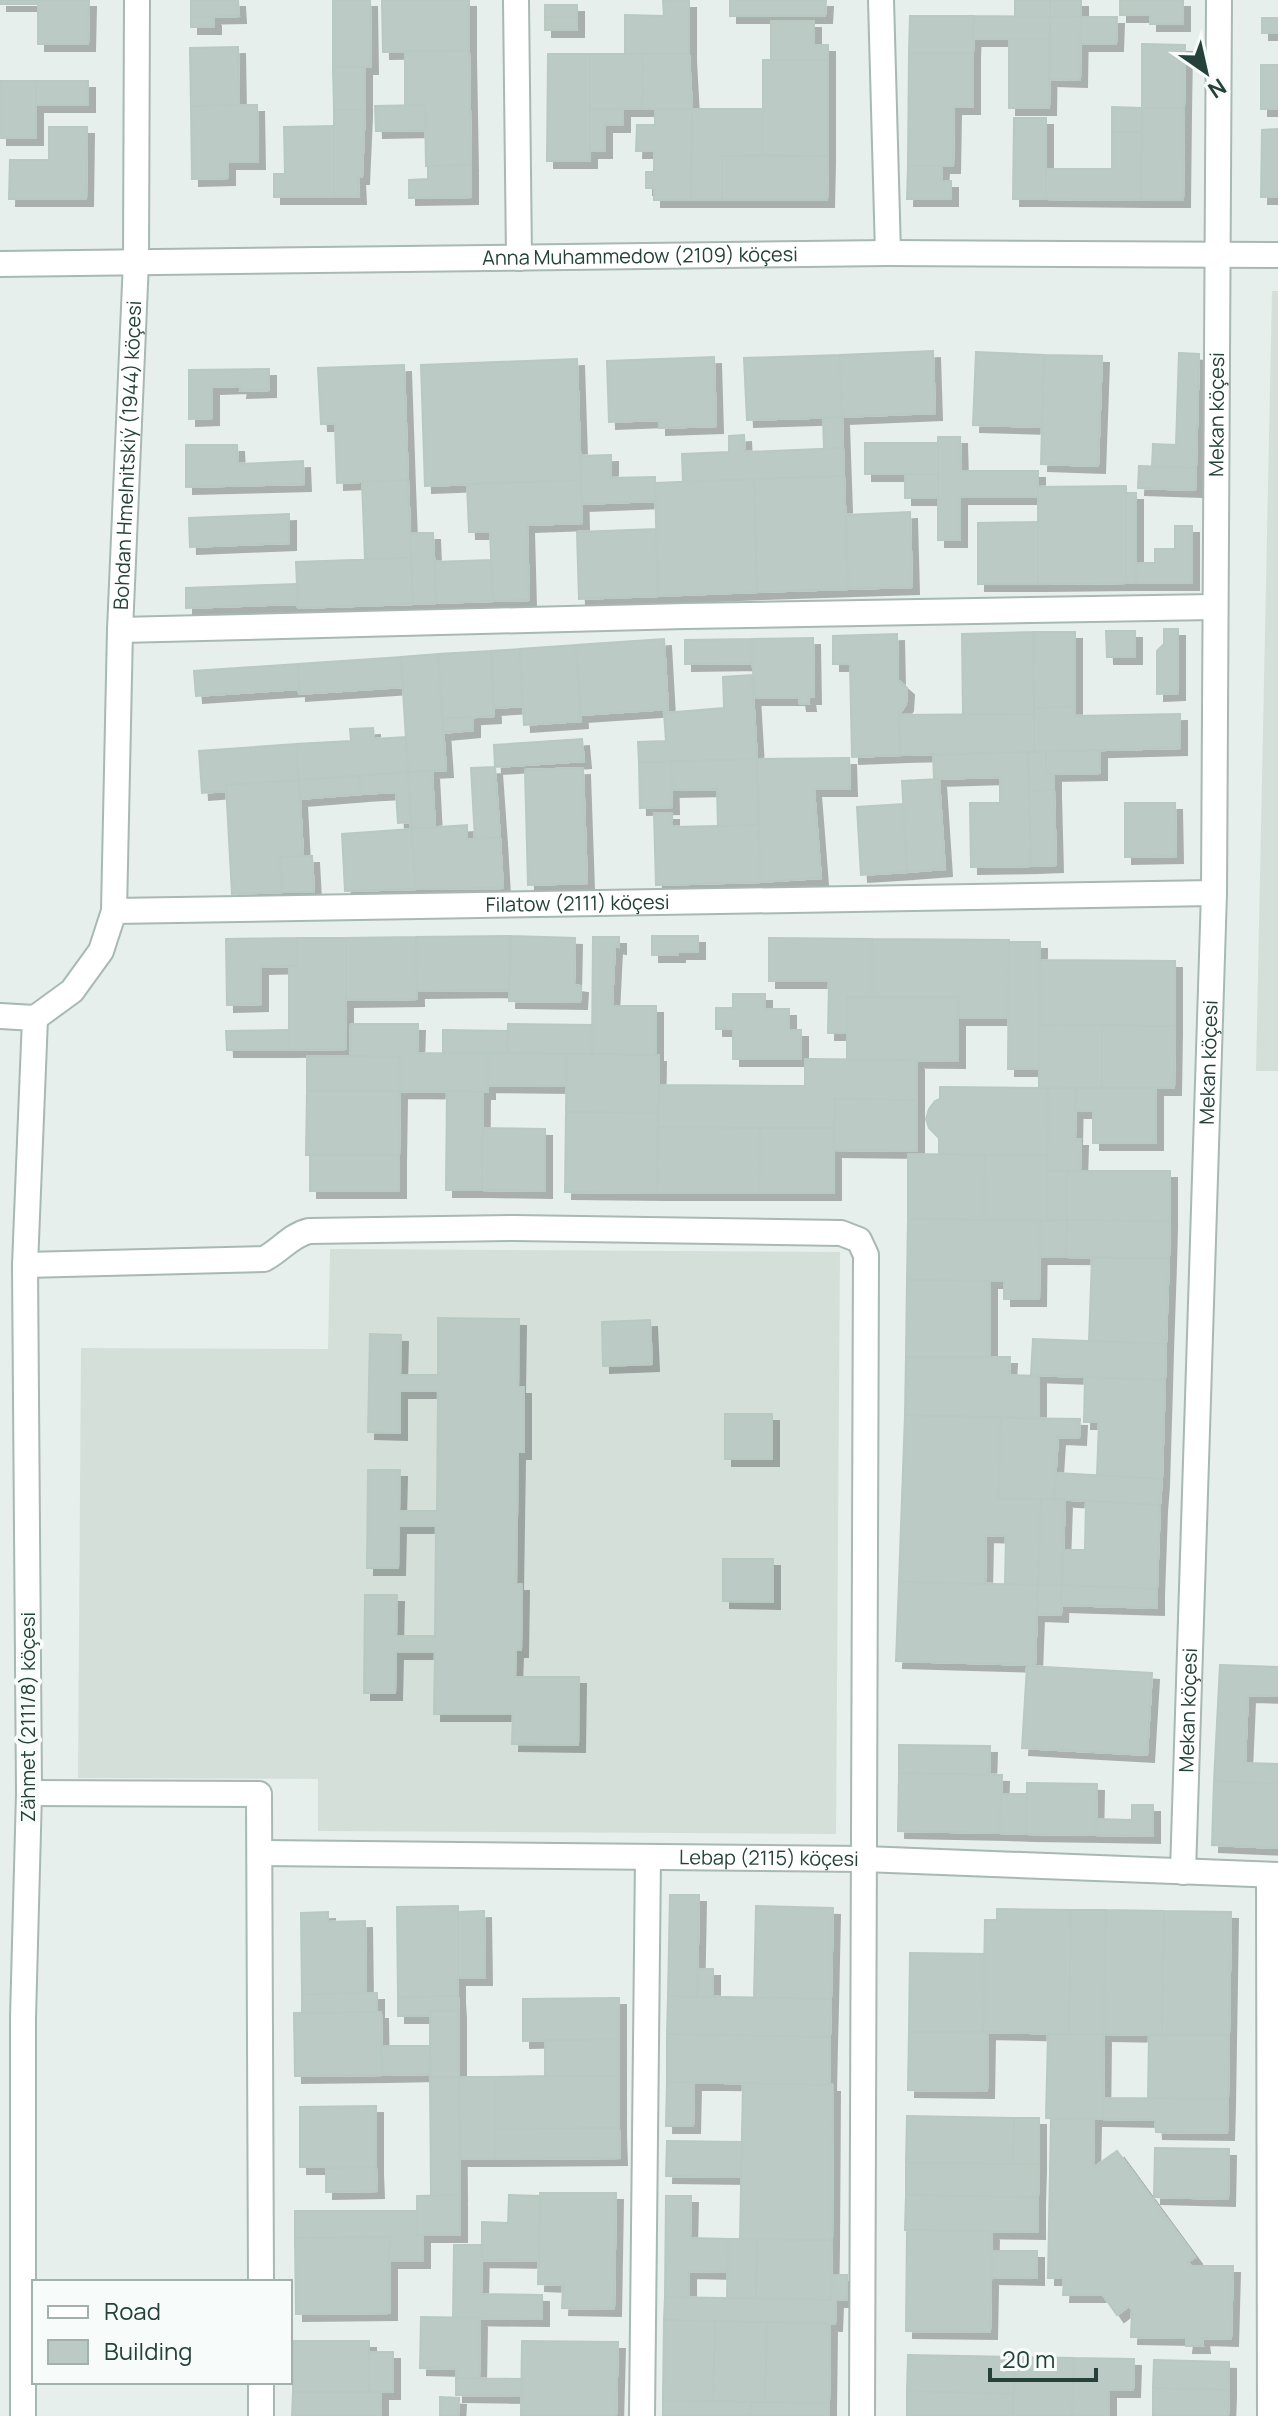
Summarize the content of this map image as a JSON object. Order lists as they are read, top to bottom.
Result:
{
  "streets": {
    "street": [
      "Anna Muhammedow (2109) köçesi",
      "Mekan köçesi",
      "Bohdan Hmelnitskiý (1944) köçesi",
      "Filatow (2111) köçesi",
      "Zähmet (2111/8) köçesi",
      "Lebap (2115) köçesi"
    ]
  },
  "crossings": [
    ["Anna Muhammedow (2109) köçesi", "Mekan köçesi"],
    ["Anna Muhammedow (2109) köçesi", "Bohdan Hmelnitskiý (1944) köçesi"],
    ["Mekan köçesi", "Filatow (2111) köçesi"],
    ["Mekan köçesi", "Lebap (2115) köçesi"],
    ["Bohdan Hmelnitskiý (1944) köçesi", "Filatow (2111) köçesi"]
  ],
  "legend": ["Road", "Building"],
  "scale_bar": "20 m",
  "north": "bottom right"
}
